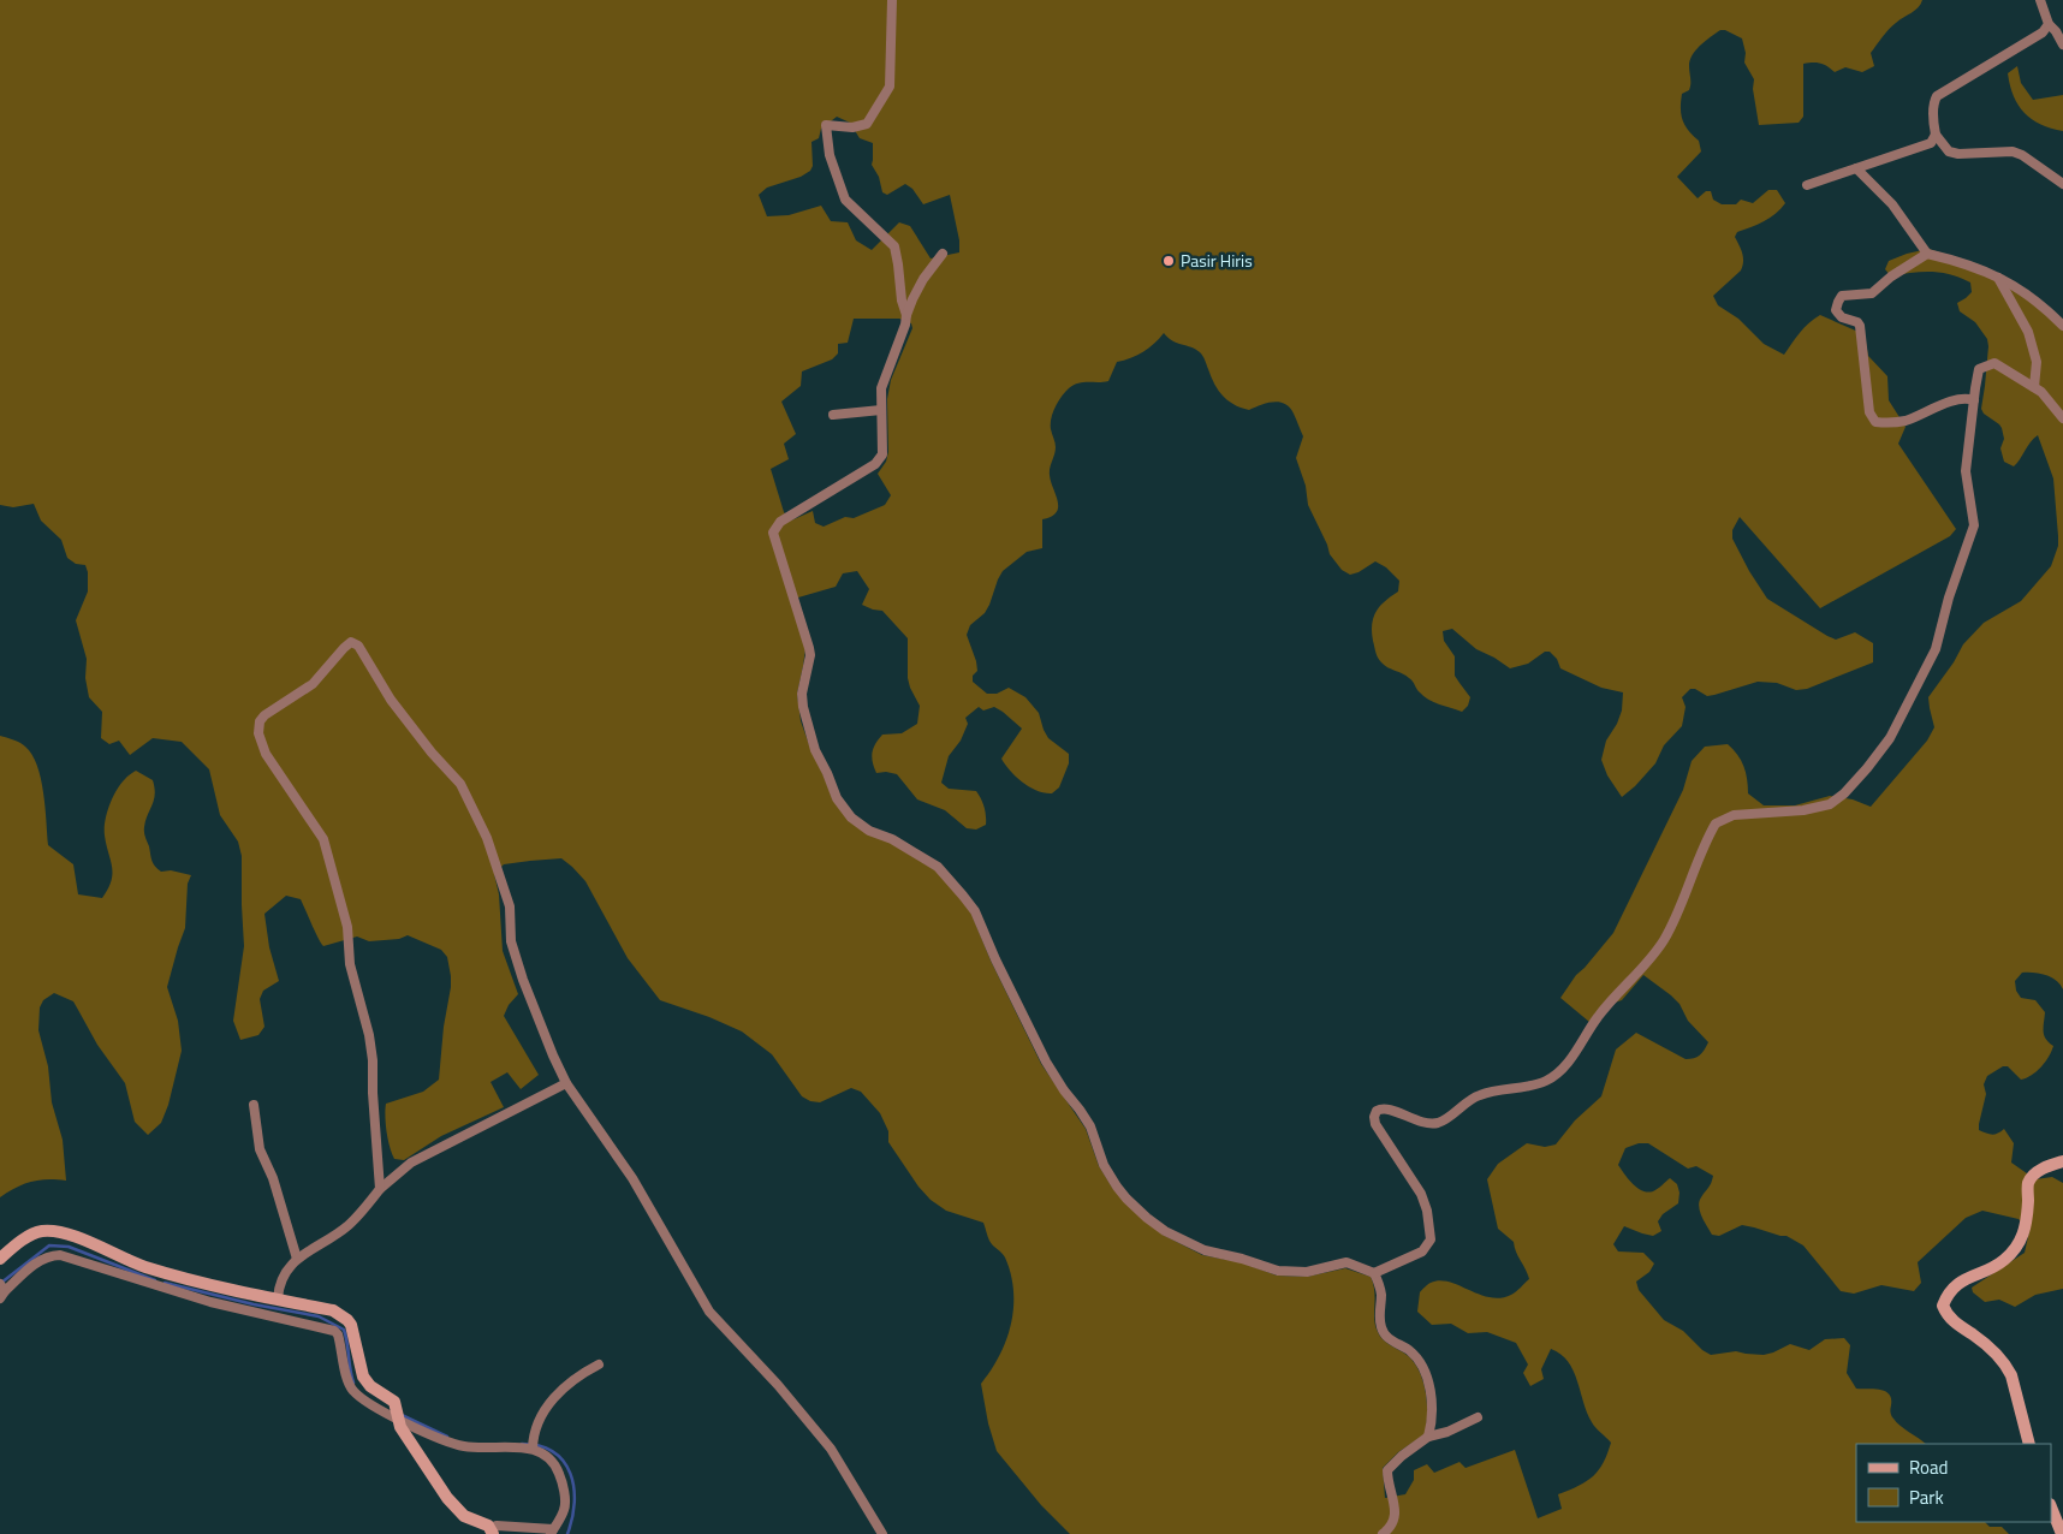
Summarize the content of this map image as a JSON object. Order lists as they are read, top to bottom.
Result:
{
  "places": ["Pasir Hiris"],
  "legend": ["Road", "Park"]
}
